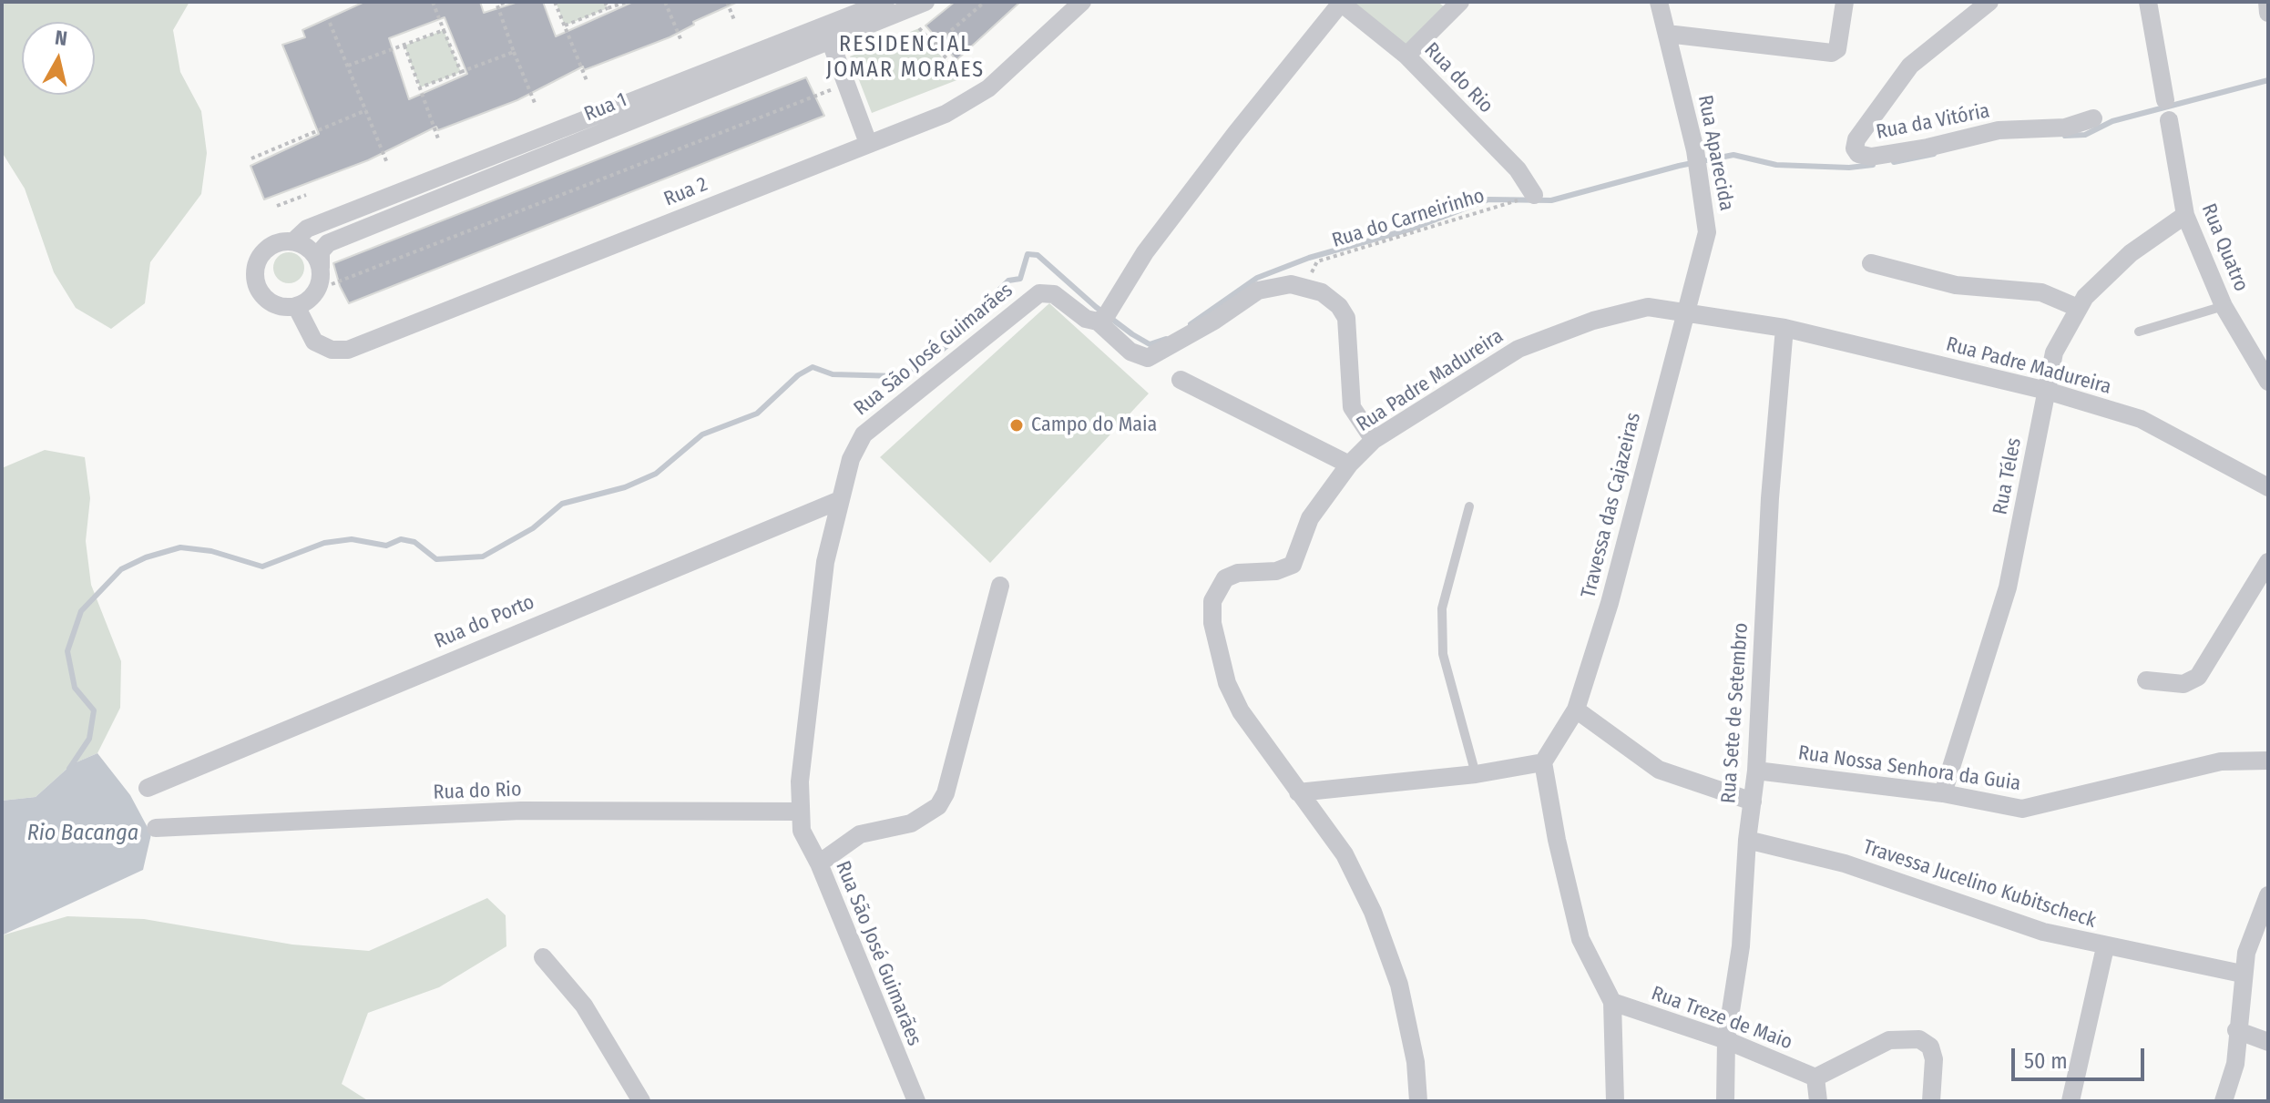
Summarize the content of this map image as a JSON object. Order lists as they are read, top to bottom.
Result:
{
  "streets": {
    "street": [
      "Rua do Rio",
      "Rua 1",
      "Rua da Vitória",
      "Rua Aparecida",
      "Rua 2",
      "Rua Quatro",
      "Rua São José Guimarães",
      "Rua Padre Madureira",
      "Rua Téles",
      "Travessa das Cajazeiras",
      "Rua do Porto",
      "Rua Sete de Setembro",
      "Rua Nossa Senhora da Guia",
      "Travessa Jucelino Kubitscheck",
      "Rua Treze de Maio"
    ],
    "path": ["Rua do Carneirinho"]
  },
  "crossings": [
    ["Rua do Rio", "Rua do Carneirinho"],
    ["Rua do Rio", "Rua São José Guimarães"],
    ["Rua 1", "Rua 2"],
    ["Rua Aparecida", "Rua Padre Madureira"],
    ["Rua Aparecida", "Travessa das Cajazeiras"],
    ["Rua Quatro", "Rua Téles"],
    ["Rua São José Guimarães", "Rua do Porto"],
    ["Rua Padre Madureira", "Rua Téles"],
    ["Rua Padre Madureira", "Travessa das Cajazeiras"],
    ["Rua Padre Madureira", "Rua Sete de Setembro"],
    ["Rua Téles", "Rua Nossa Senhora da Guia"],
    ["Rua Sete de Setembro", "Rua Nossa Senhora da Guia"],
    ["Rua Sete de Setembro", "Travessa Jucelino Kubitscheck"],
    ["Rua Sete de Setembro", "Rua Treze de Maio"]
  ],
  "districts": ["RESIDENCIAL JOMAR MORAES"],
  "water": ["Rio Bacanga"],
  "places": ["Campo do Maia"],
  "scale_bar": "50 m",
  "north": "top"
}
